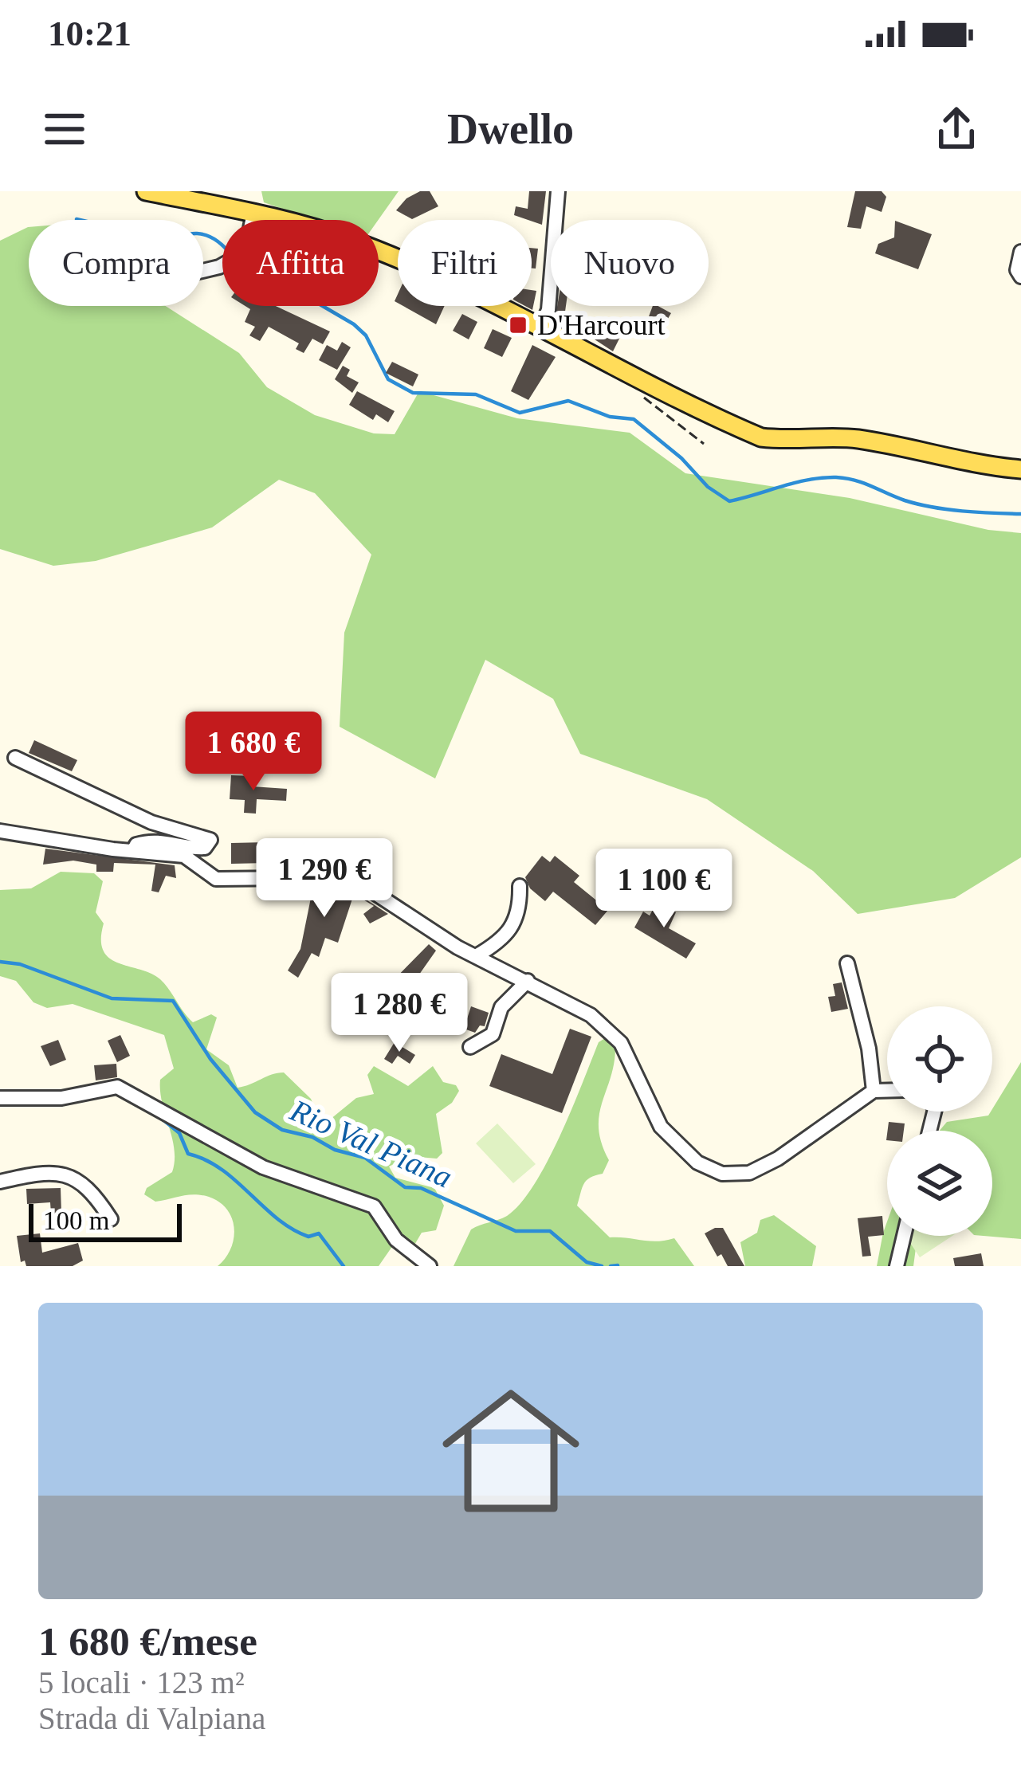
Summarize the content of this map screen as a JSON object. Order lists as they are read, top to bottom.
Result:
{
  "water": ["Rio Val Piana"],
  "places": {
    "transit": ["D'Harcourt"]
  },
  "scale_bar": "100 m",
  "page": {
    "status": "10:21",
    "header": "Dwello",
    "chip": [
      "Compra",
      "Affitta",
      "Filtri",
      "Nuovo"
    ],
    "price": [
      "1 680 €",
      "1 290 €",
      "1 100 €",
      "1 280 €"
    ],
    "scale": "100 m",
    "list": [
      {
        "name": "1 680 €/mese",
        "note": "5 locali · 123 m² · Strada di Valpiana"
      }
    ]
  }
}
